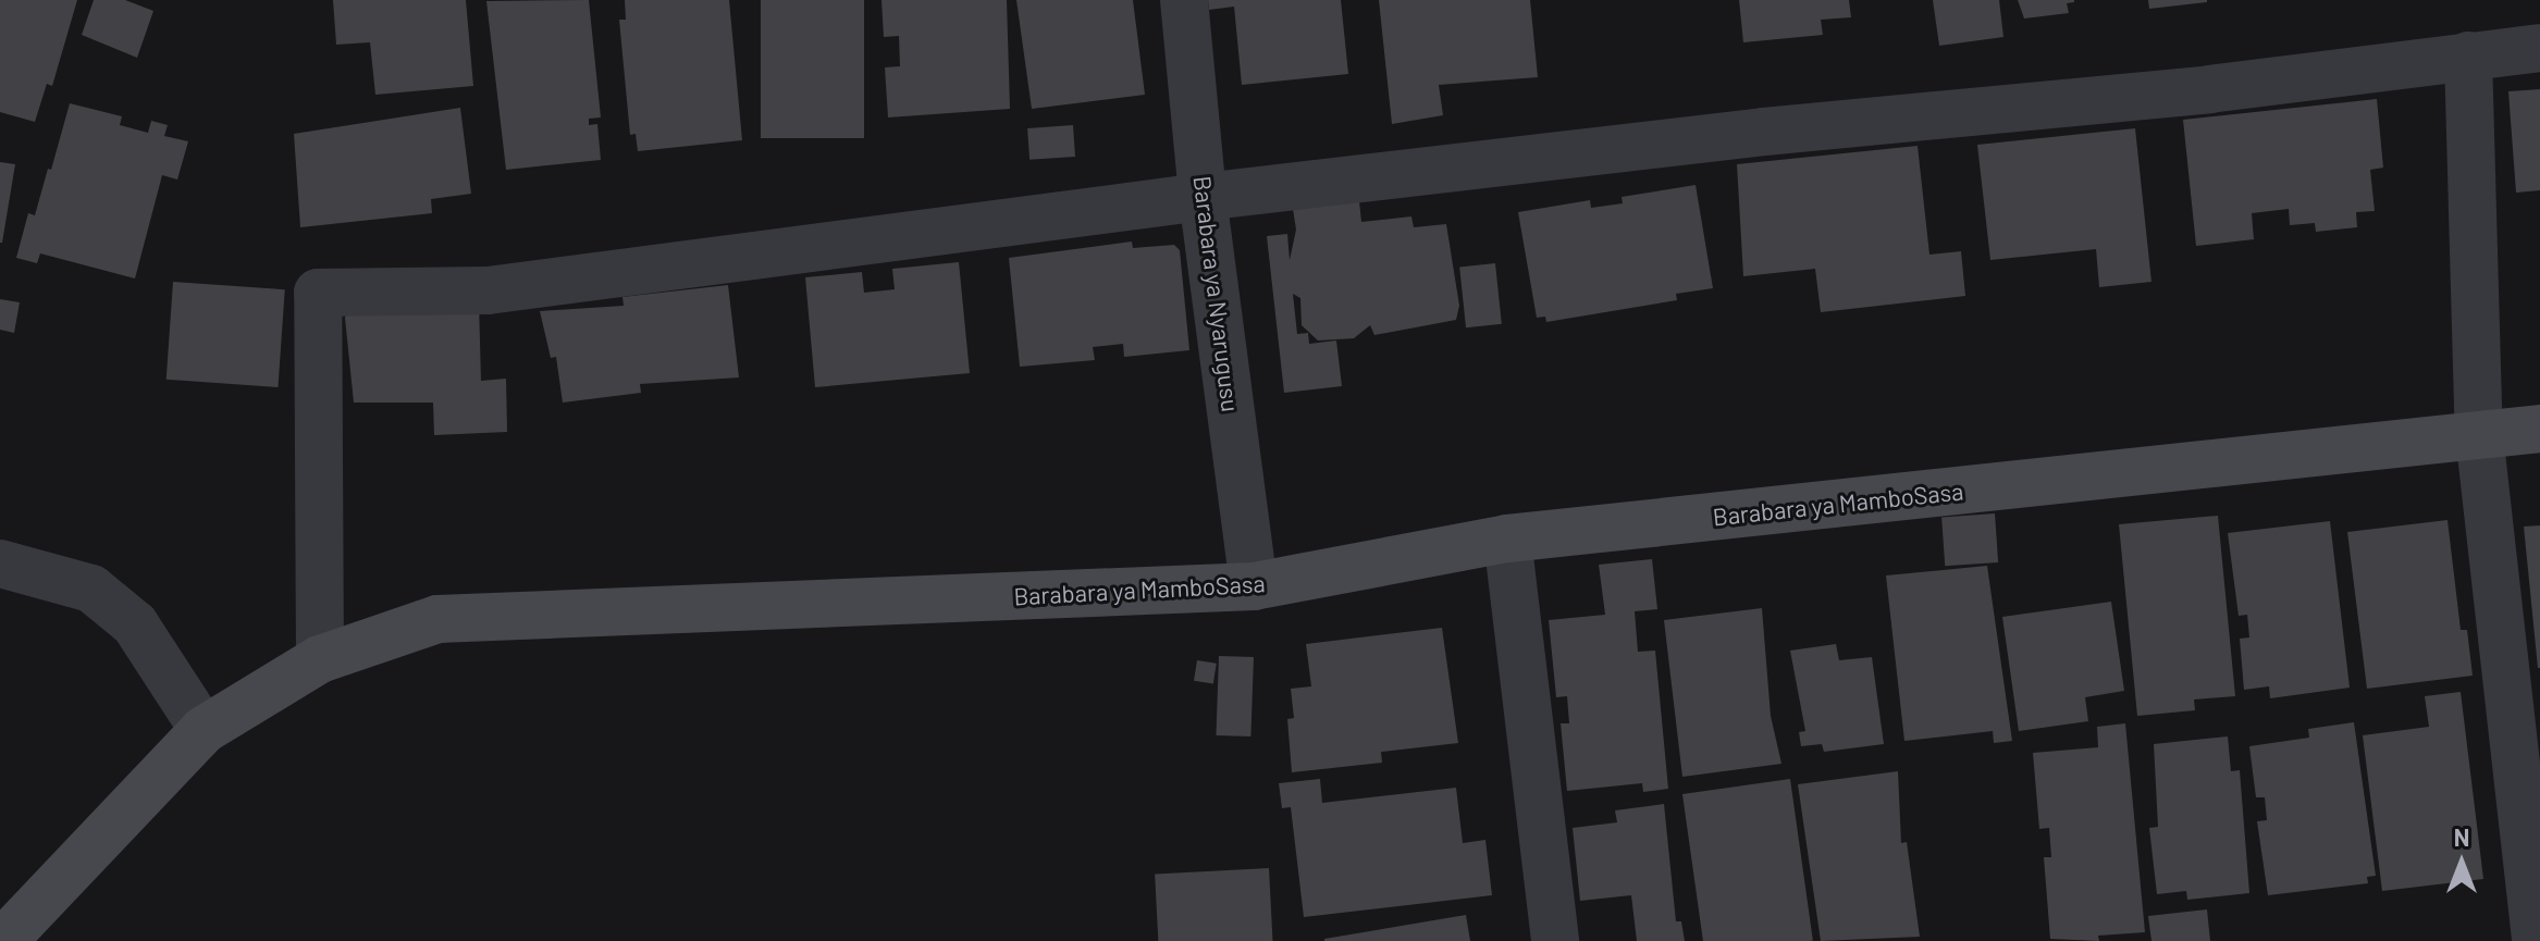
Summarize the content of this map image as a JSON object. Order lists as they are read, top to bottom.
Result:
{
  "streets": {
    "street": ["Barabara ya Nyarugusu", "Barabara ya MamboSasa"]
  },
  "crossings": [
    ["Barabara ya Nyarugusu", "Barabara ya MamboSasa"]
  ],
  "north": "top"
}
